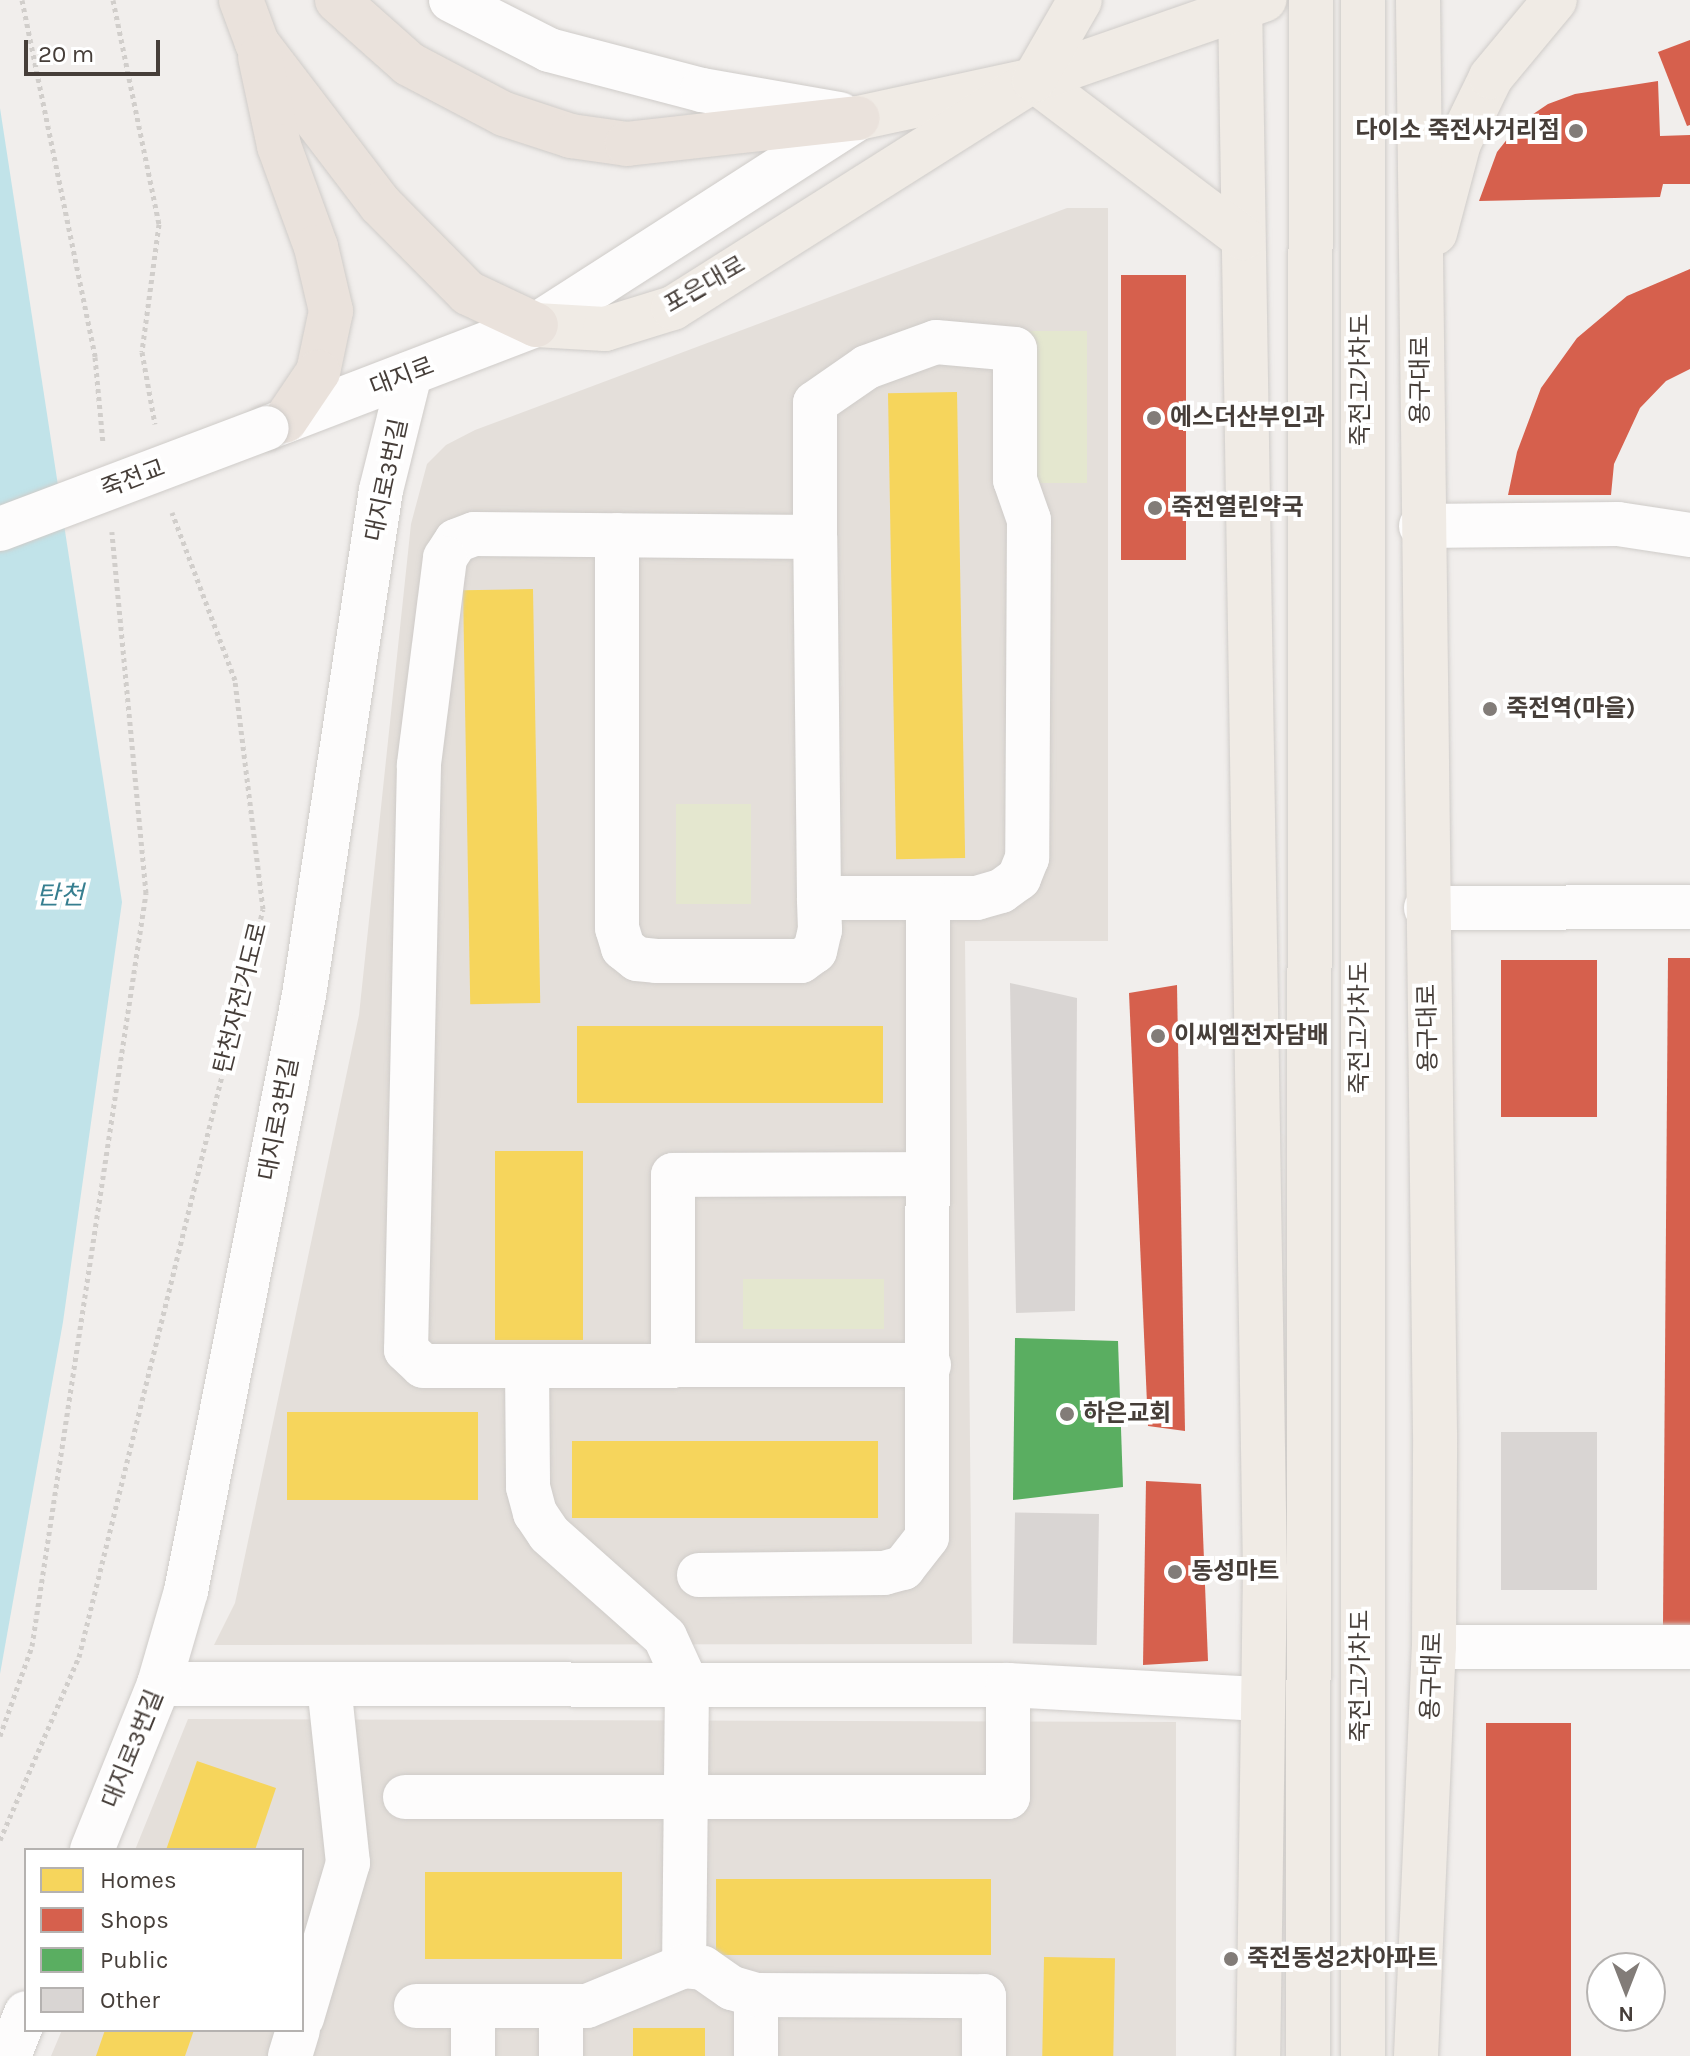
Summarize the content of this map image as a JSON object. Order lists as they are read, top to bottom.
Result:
{
  "streets": {
    "highway": ["포은대로"],
    "main road": ["죽전고가차도", "용구대로"],
    "street": ["대지로", "죽전교", "대지로3번길"],
    "path": ["탄천자전거도로"]
  },
  "crossings": [
    ["포은대로", "대지로"],
    ["대지로", "죽전교"],
    ["대지로", "대지로3번길"]
  ],
  "water": ["탄천"],
  "places": [
    "다이소 죽전사거리점",
    "에스더산부인과",
    "죽전열린약국",
    "죽전역(마을)",
    "이씨엠전자담배",
    "하은교회",
    "동성마트",
    "죽전동성2차아파트"
  ],
  "legend": [
    "Homes",
    "Shops",
    "Public",
    "Other"
  ],
  "scale_bar": "20 m",
  "north": "bottom"
}
